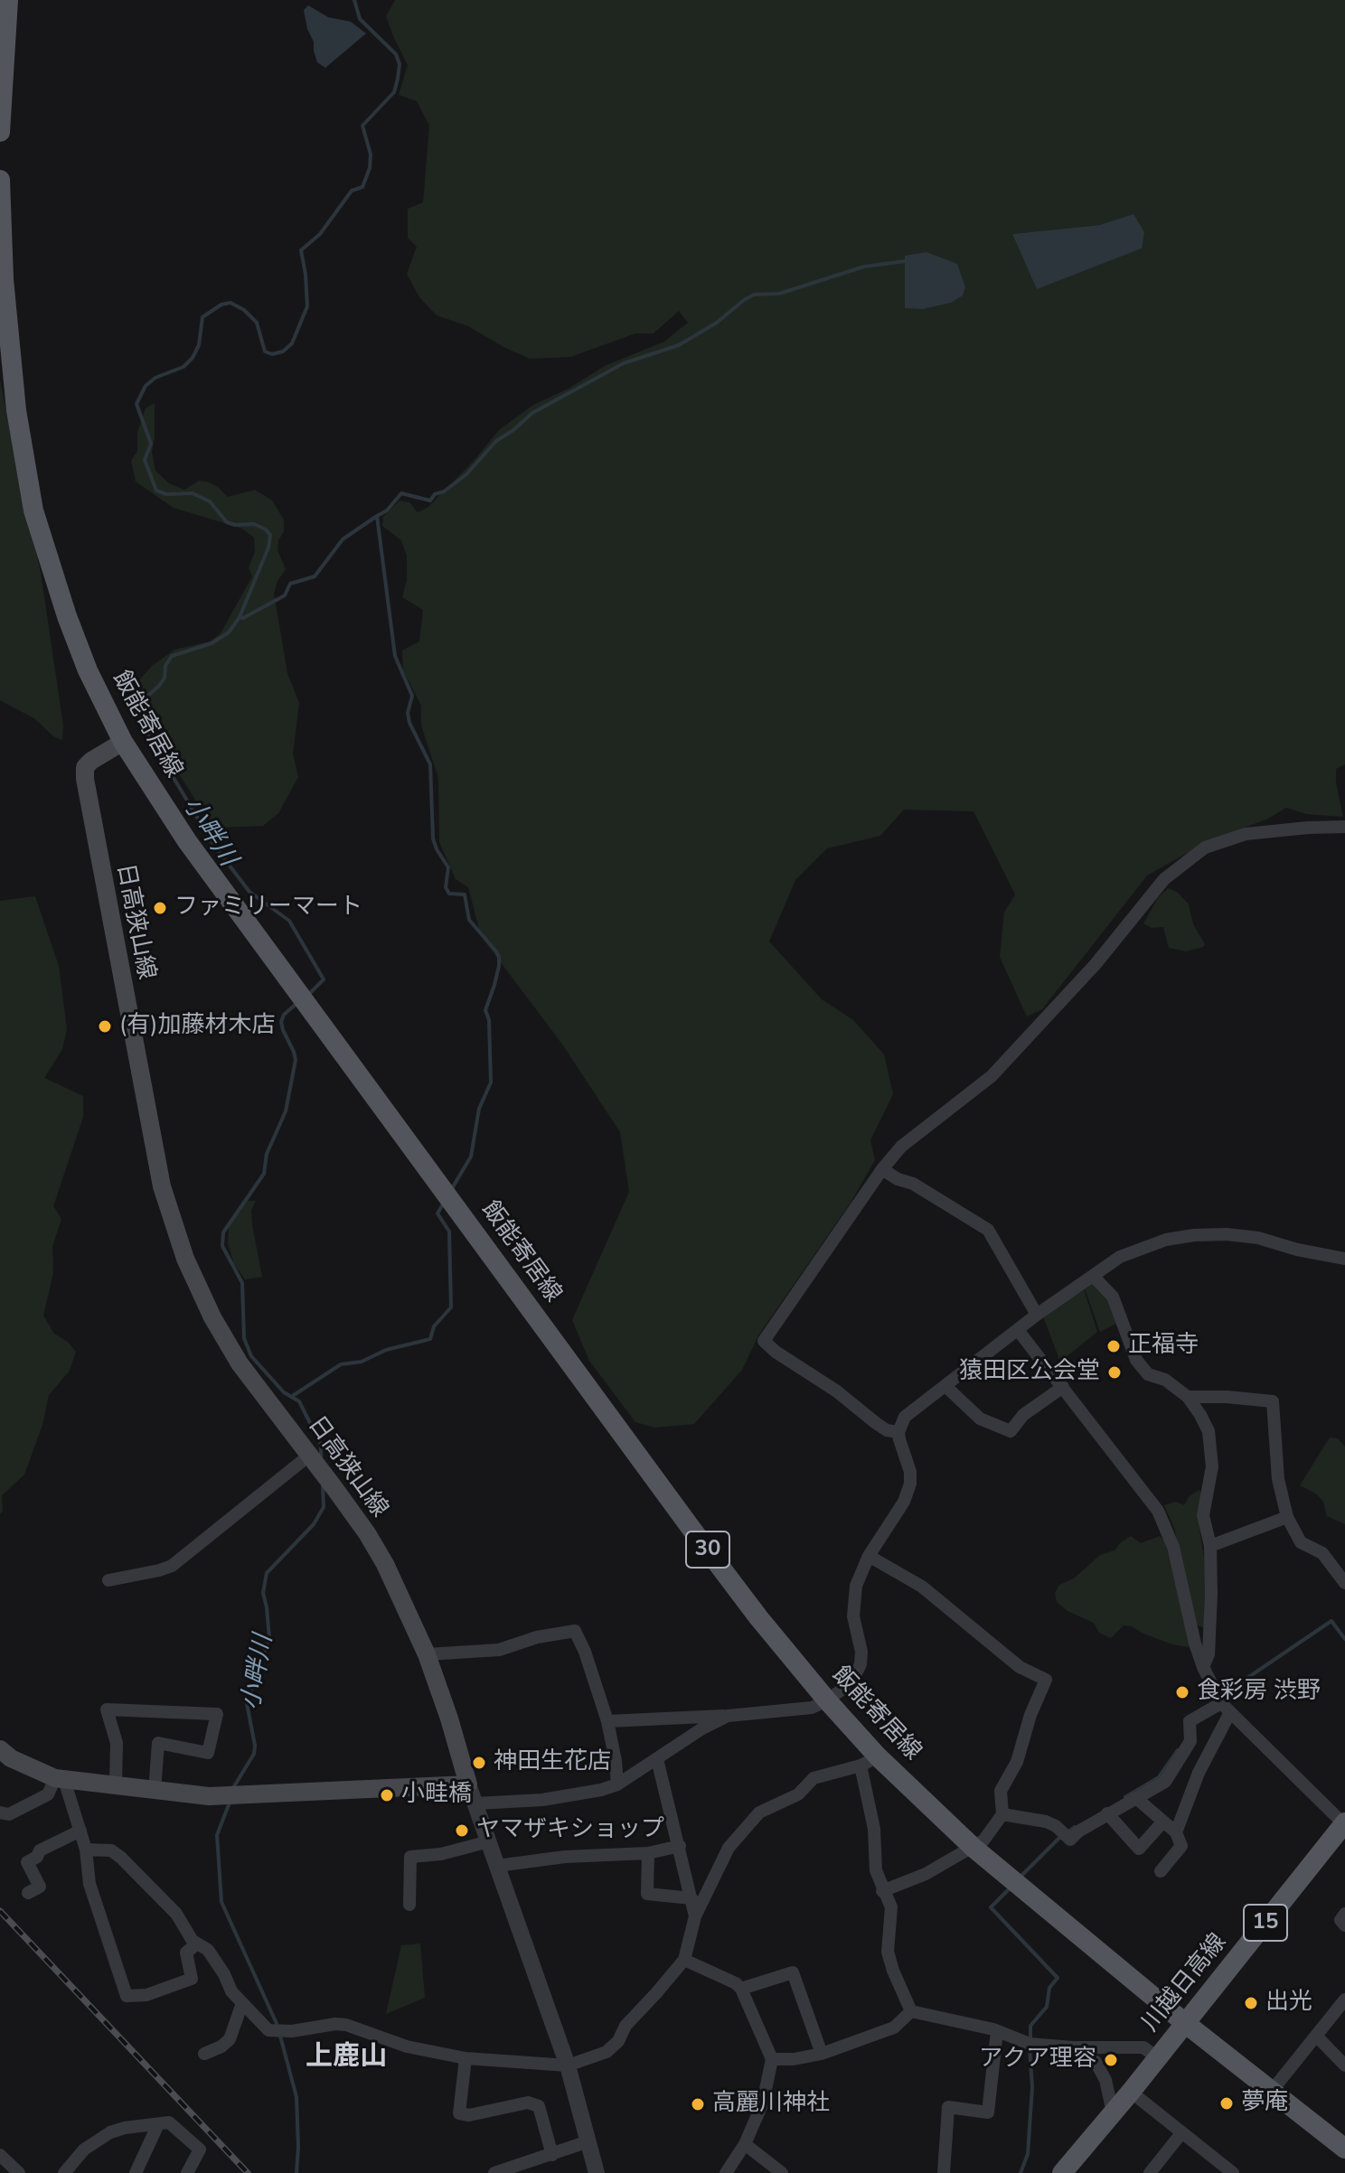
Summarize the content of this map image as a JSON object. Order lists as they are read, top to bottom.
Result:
{
  "streets": {
    "main road": [
      "飯能寄居線",
      "日高狭山線",
      "30",
      "15",
      "川越日高線"
    ]
  },
  "crossings": [
    ["飯能寄居線", "日高狭山線"],
    ["飯能寄居線", "川越日高線"]
  ],
  "districts": ["上鹿山"],
  "water": ["小畔川"],
  "places": [
    "ファミリーマート",
    "(有)加藤材木店",
    "正福寺",
    "猿田区公会堂",
    "食彩房 渋野",
    "神田生花店",
    "小畦橋",
    "ヤマザキショップ",
    "出光",
    "アクア理容",
    "夢庵",
    "高麗川神社"
  ]
}
